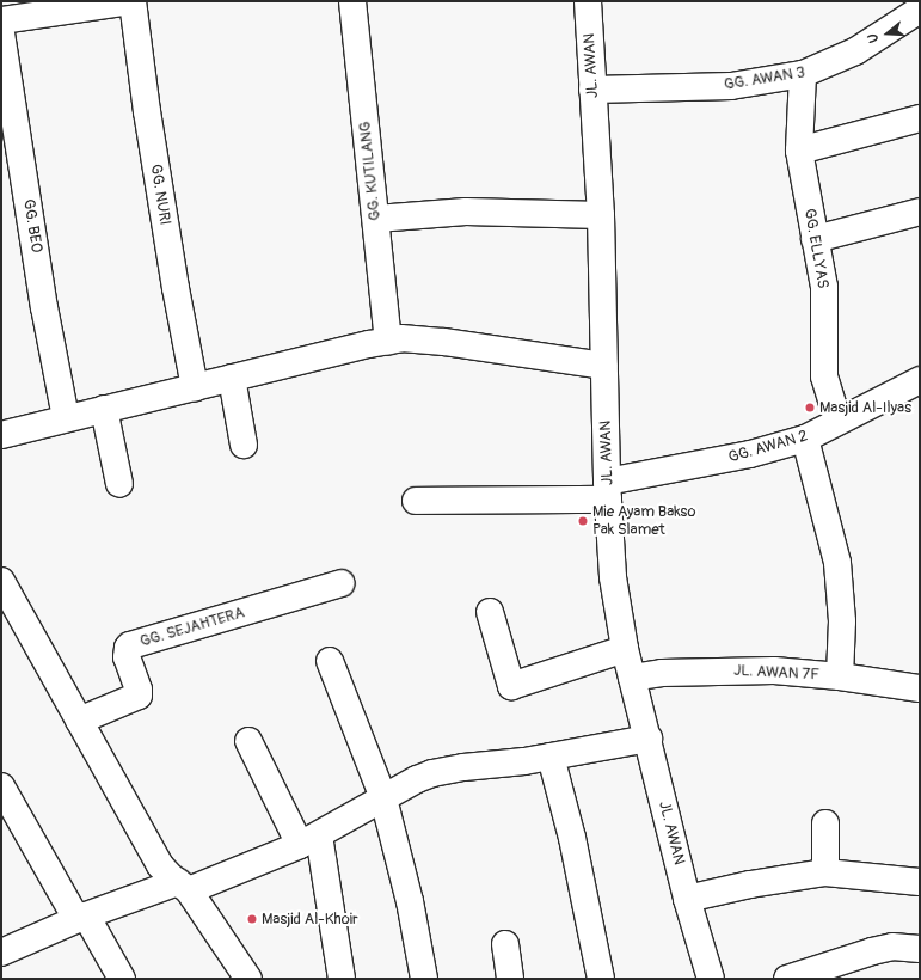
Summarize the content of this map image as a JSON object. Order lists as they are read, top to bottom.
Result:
{
  "streets": {
    "street": [
      "JL. AWAN",
      "GG. AWAN 3",
      "GG. KUTILANG",
      "GG. NURI",
      "GG. BEO",
      "GG. ELLYAS",
      "GG. AWAN 2",
      "GG. SEJAHTERA",
      "JL. AWAN 7F"
    ]
  },
  "crossings": [
    ["JL. AWAN", "GG. AWAN 3"],
    ["JL. AWAN", "GG. AWAN 2"],
    ["JL. AWAN", "JL. AWAN 7F"],
    ["GG. AWAN 3", "GG. ELLYAS"],
    ["GG. ELLYAS", "GG. AWAN 2"]
  ],
  "places": ["Masjid Al-Ilyas", "Mie Ayam Bakso Pak Slamet", "Masjid Al-Khoir"],
  "north": "left"
}
